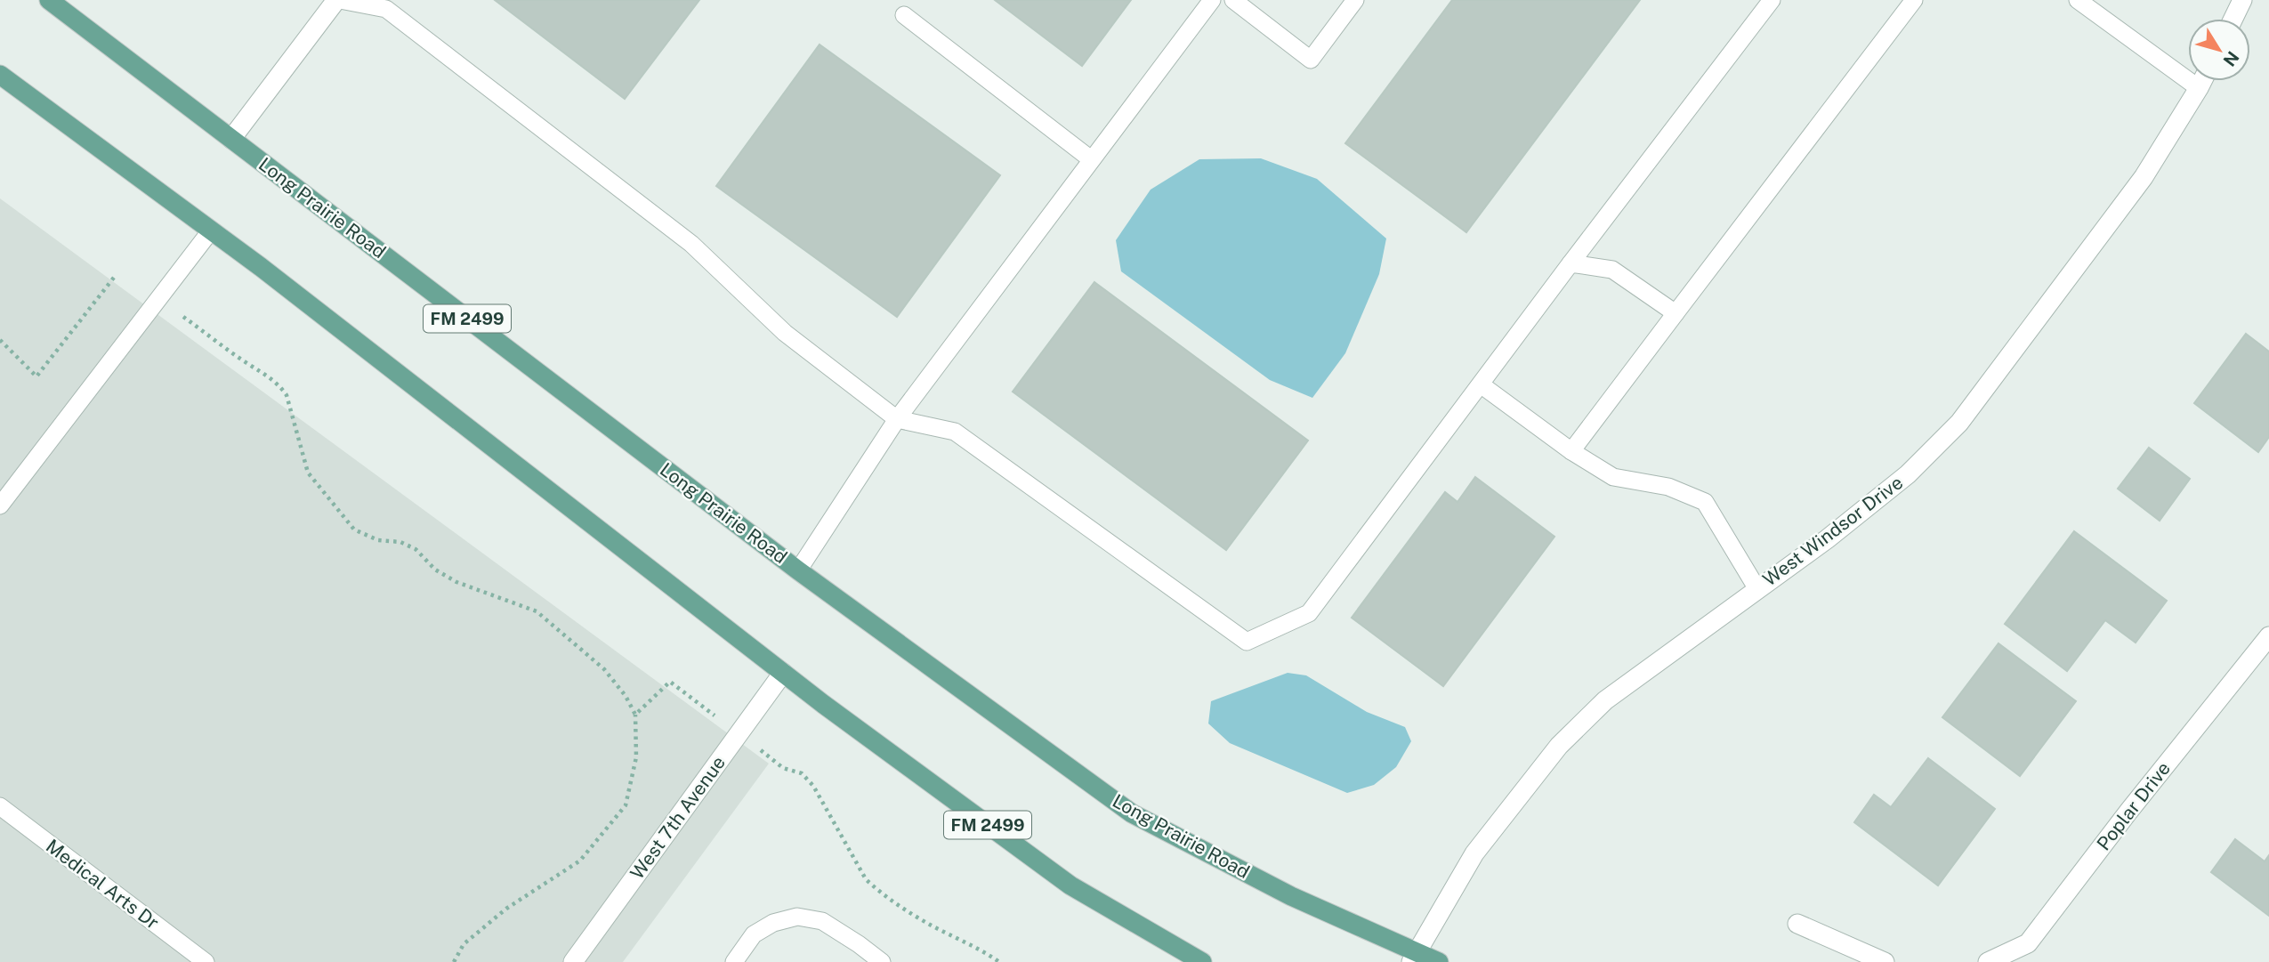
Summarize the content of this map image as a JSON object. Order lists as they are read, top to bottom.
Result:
{
  "streets": {
    "main road": ["Long Prairie Road", "FM 2499"],
    "street": ["West Windsor Drive", "Poplar Drive", "West 7th Avenue"],
    "lane": ["Medical Arts Dr"]
  },
  "crossings": [
    ["Long Prairie Road", "West Windsor Drive"],
    ["FM 2499", "West 7th Avenue"]
  ],
  "north": "bottom right"
}
